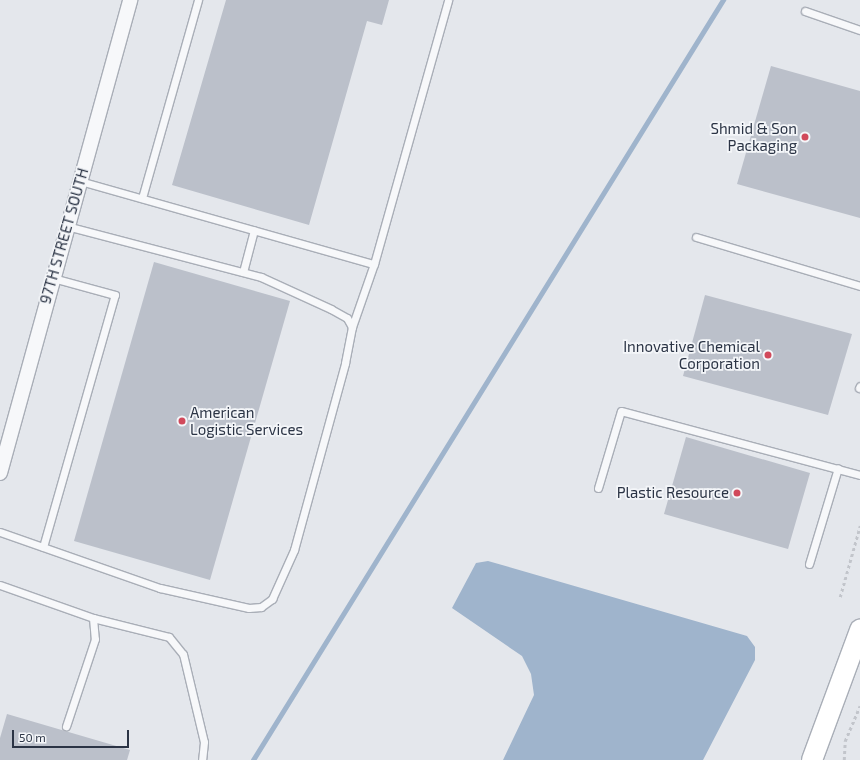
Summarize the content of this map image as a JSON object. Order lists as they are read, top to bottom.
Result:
{
  "streets": {
    "street": ["97TH STREET SOUTH"]
  },
  "places": [
    "Shmid & Son Packaging",
    "Innovative Chemical Corporation",
    "American Logistic Services",
    "Plastic Resource"
  ],
  "scale_bar": "50 m"
}
